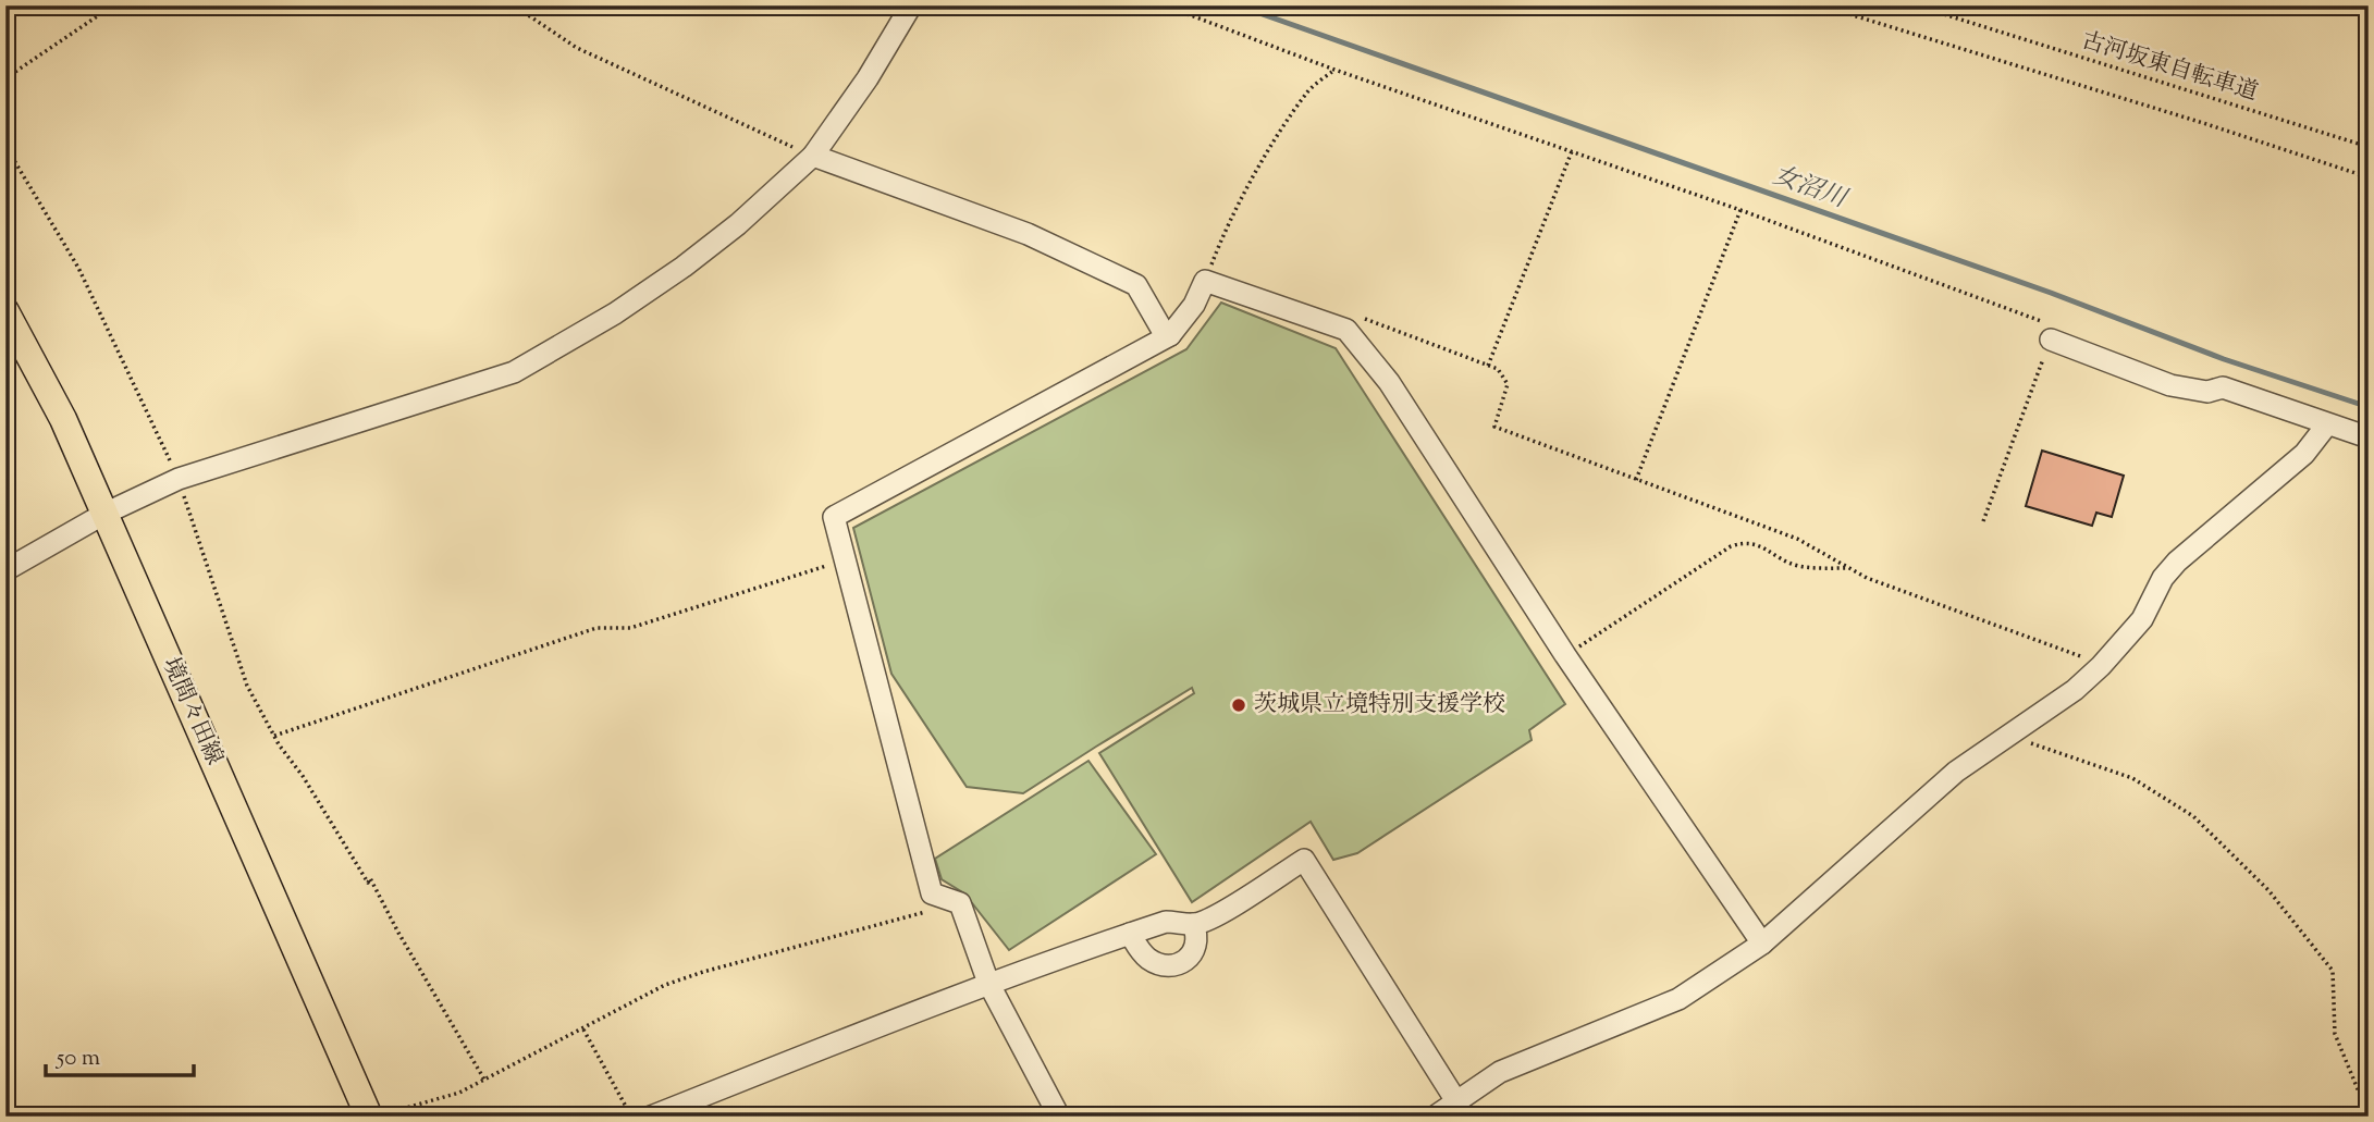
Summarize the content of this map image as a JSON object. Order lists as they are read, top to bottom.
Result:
{
  "streets": {
    "main road": ["境間々田線"],
    "path": ["古河坂東自転車道"]
  },
  "water": ["女沼川"],
  "places": ["茨城県立境特別支援学校"],
  "scale_bar": "50 m"
}
